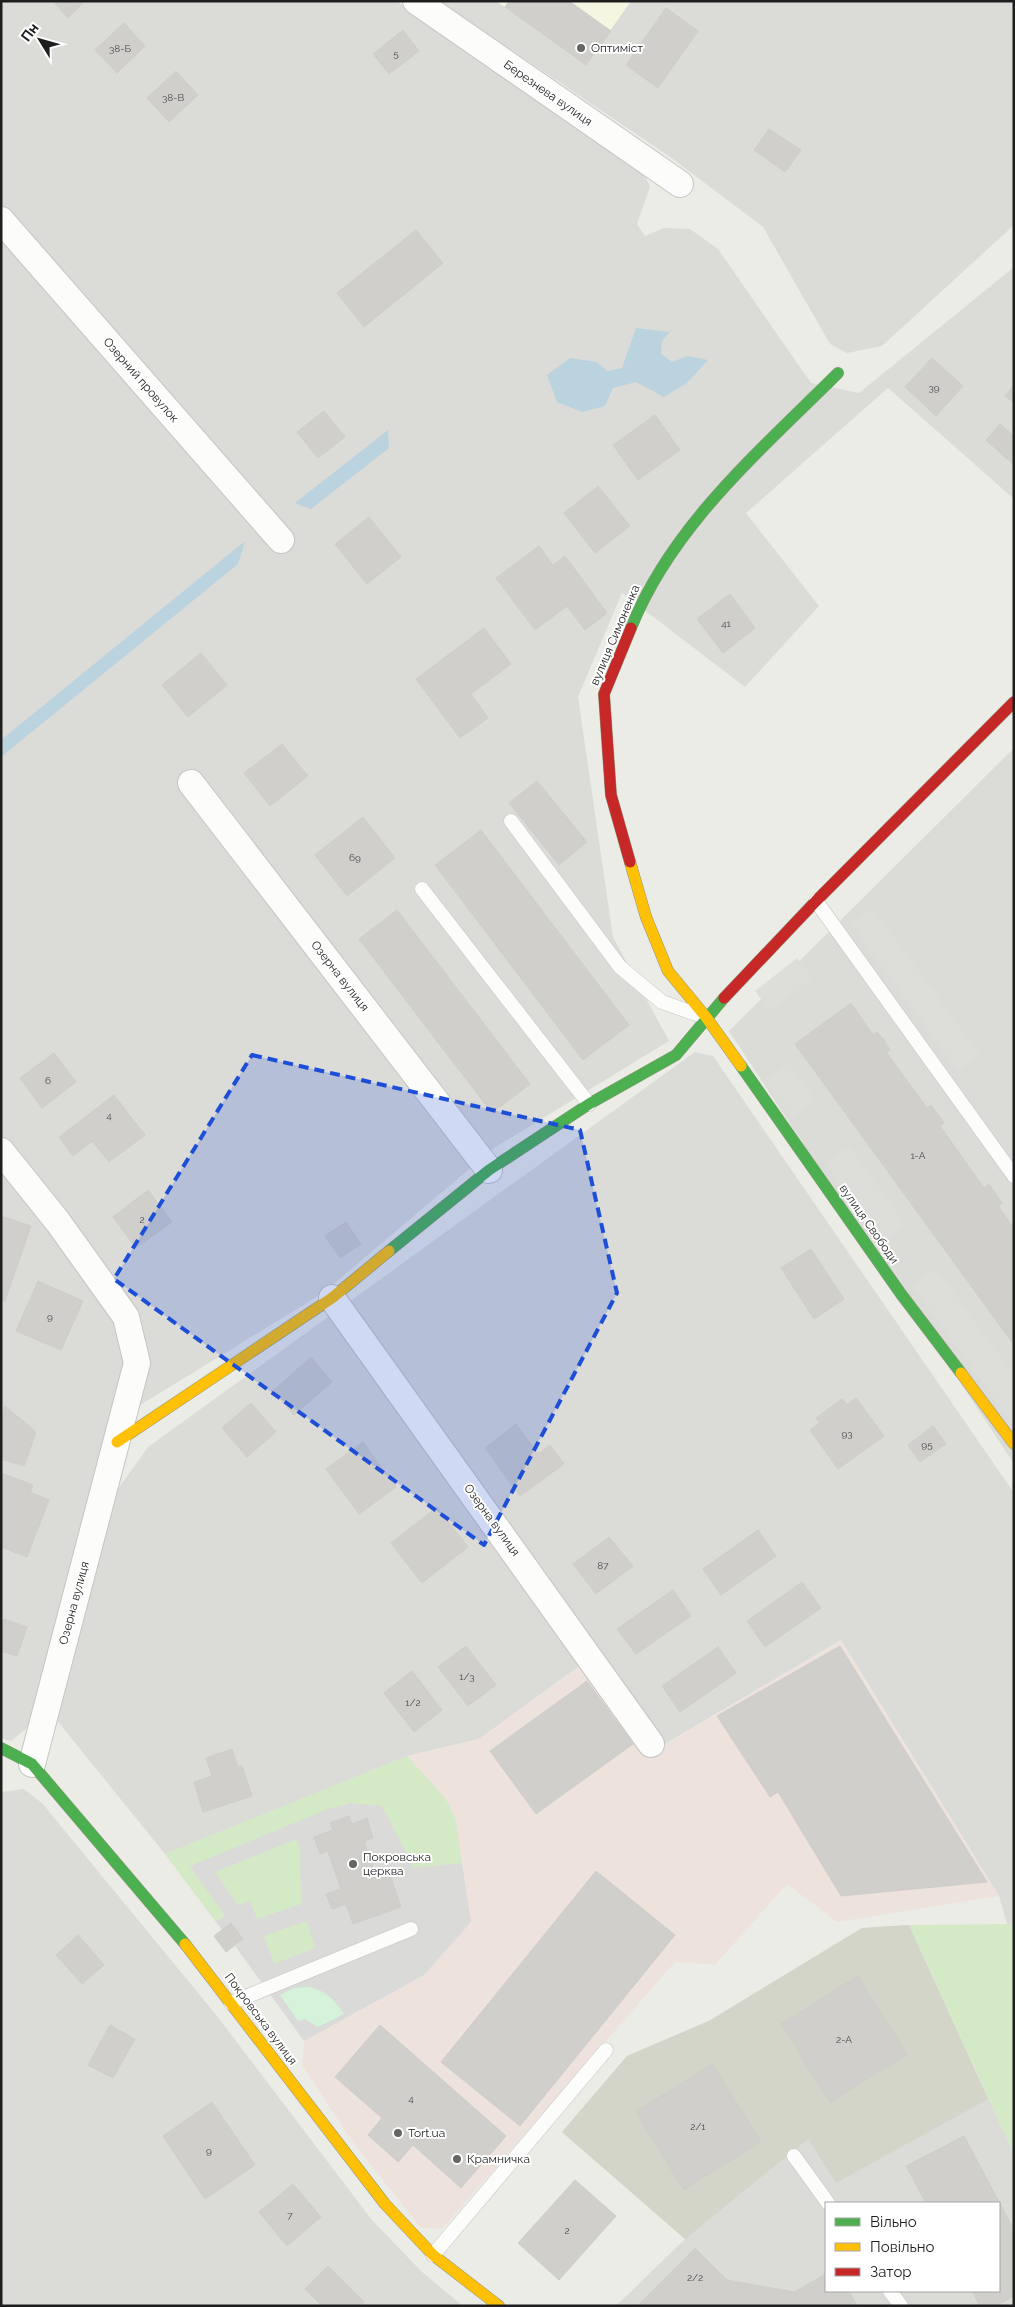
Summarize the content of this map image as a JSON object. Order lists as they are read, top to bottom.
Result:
{
  "streets": {
    "street": [
      "Березнева вулиця",
      "Озерний провулок",
      "вулиця Симоненка",
      "Озерна вулиця",
      "вулиця Свободи",
      "Покровська вулиця"
    ]
  },
  "crossings": [
    ["вулиця Симоненка", "вулиця Свободи"],
    ["Озерна вулиця", "Покровська вулиця"]
  ],
  "places": [
    "Оптиміст",
    "Покровська церква",
    "Tort.ua",
    "Крамничка"
  ],
  "house_numbers": [
    "38-Б",
    "5",
    "38-В",
    "39",
    "41",
    "69",
    "6",
    "4",
    "1-А",
    "2",
    "9",
    "93",
    "95",
    "87",
    "1/3",
    "1/2",
    "2-А",
    "4",
    "2/1",
    "9",
    "7",
    "2",
    "2/2"
  ],
  "legend": ["Вільно", "Повільно", "Затор"],
  "north": "top left"
}
